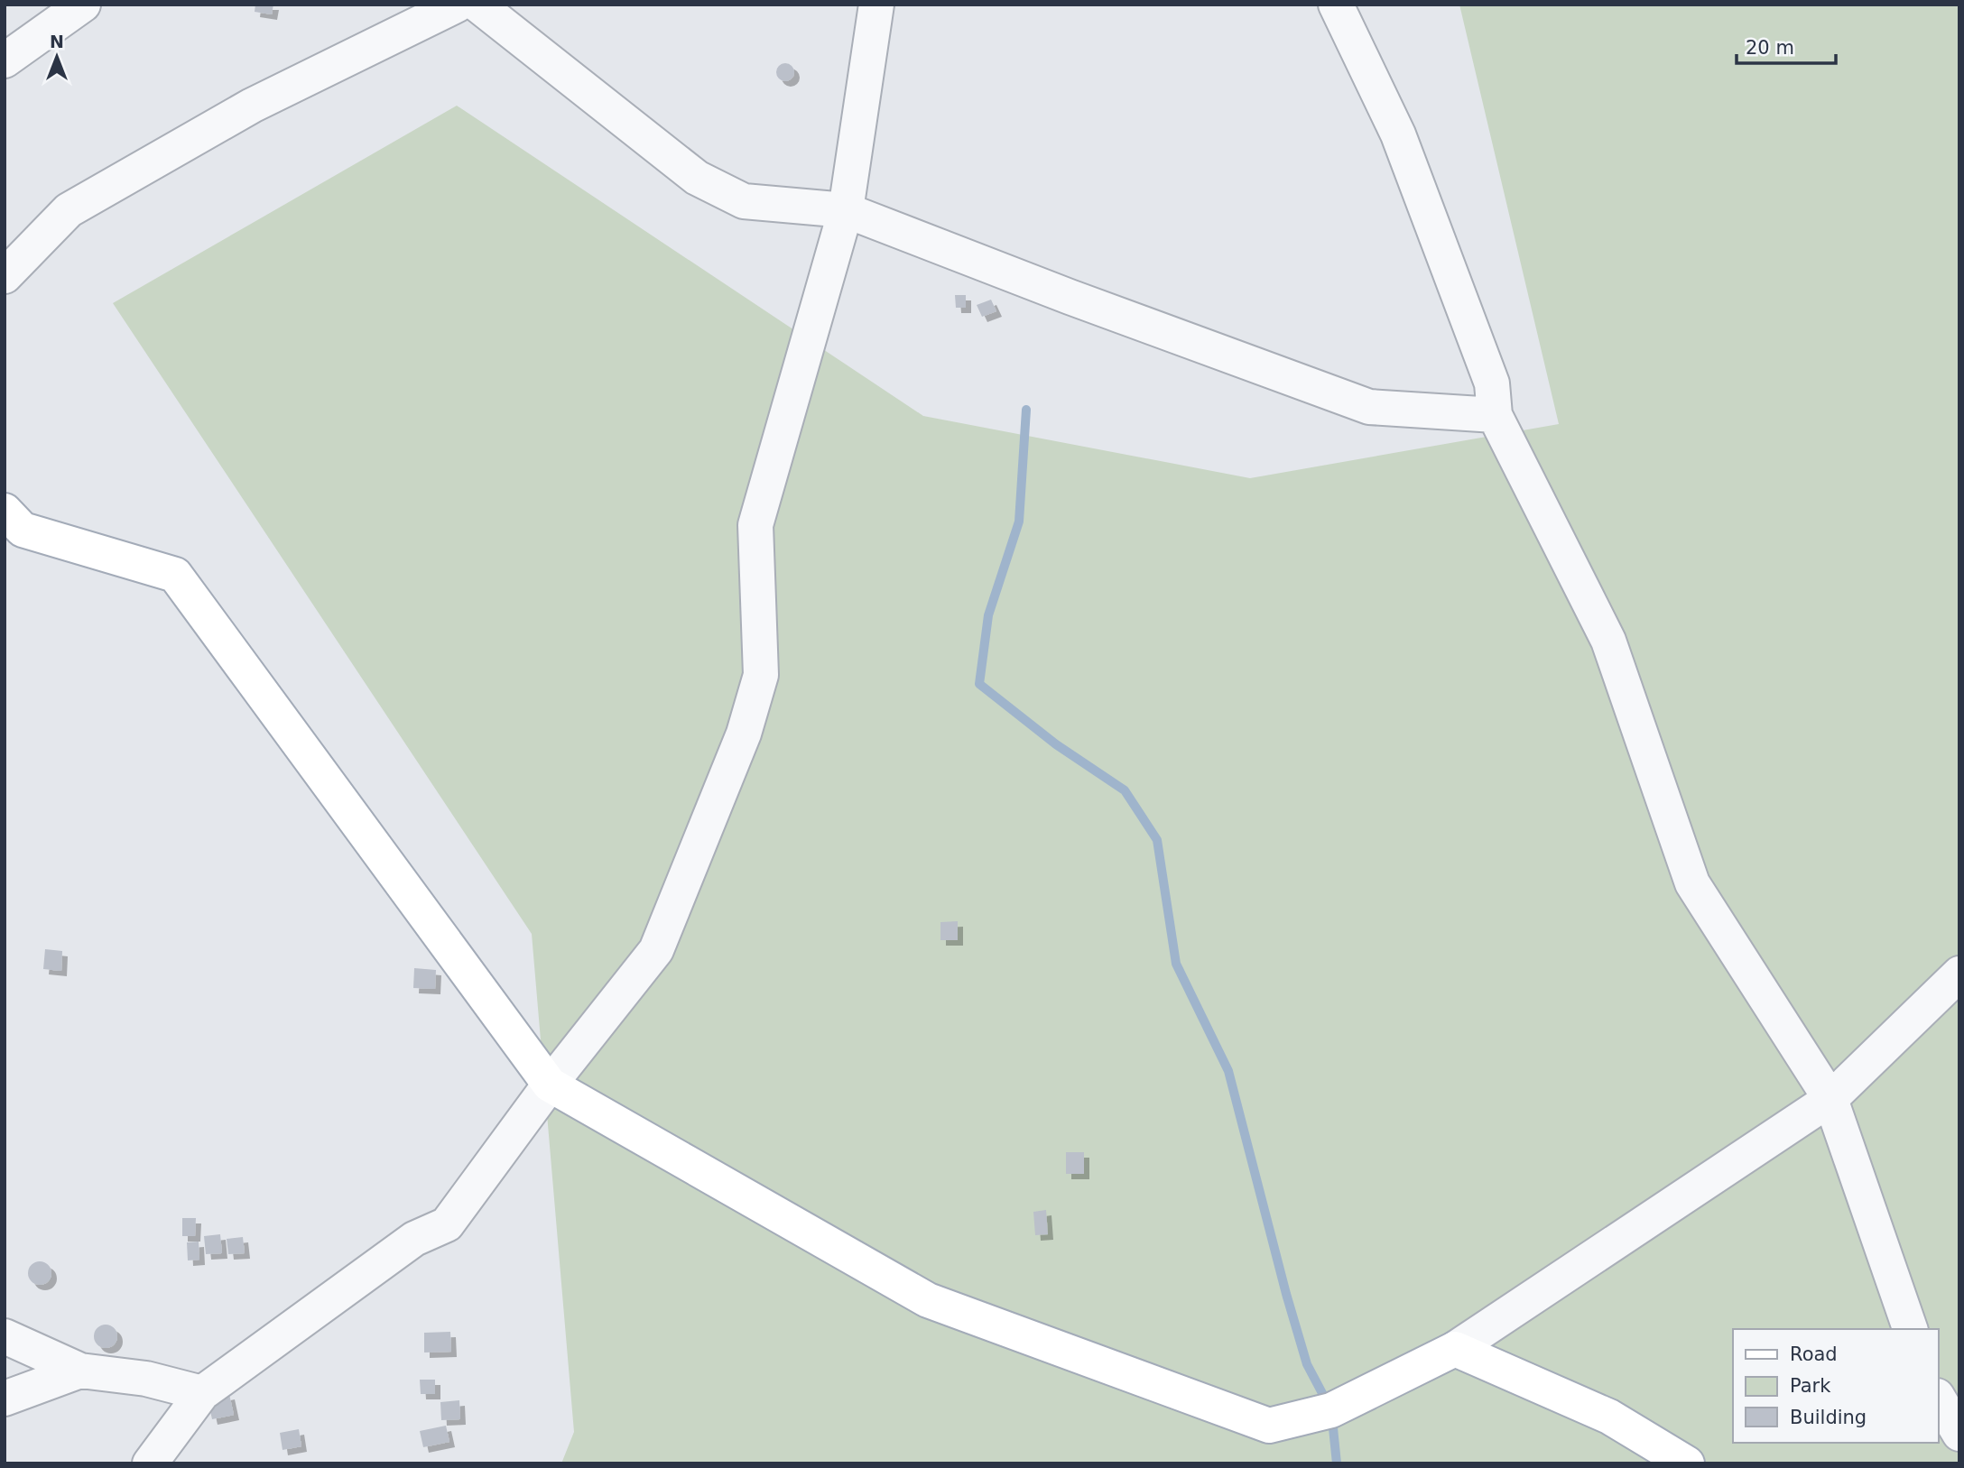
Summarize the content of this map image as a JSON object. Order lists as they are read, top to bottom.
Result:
{
  "legend": ["Road", "Park", "Building"],
  "scale_bar": "20 m",
  "north": "top"
}
